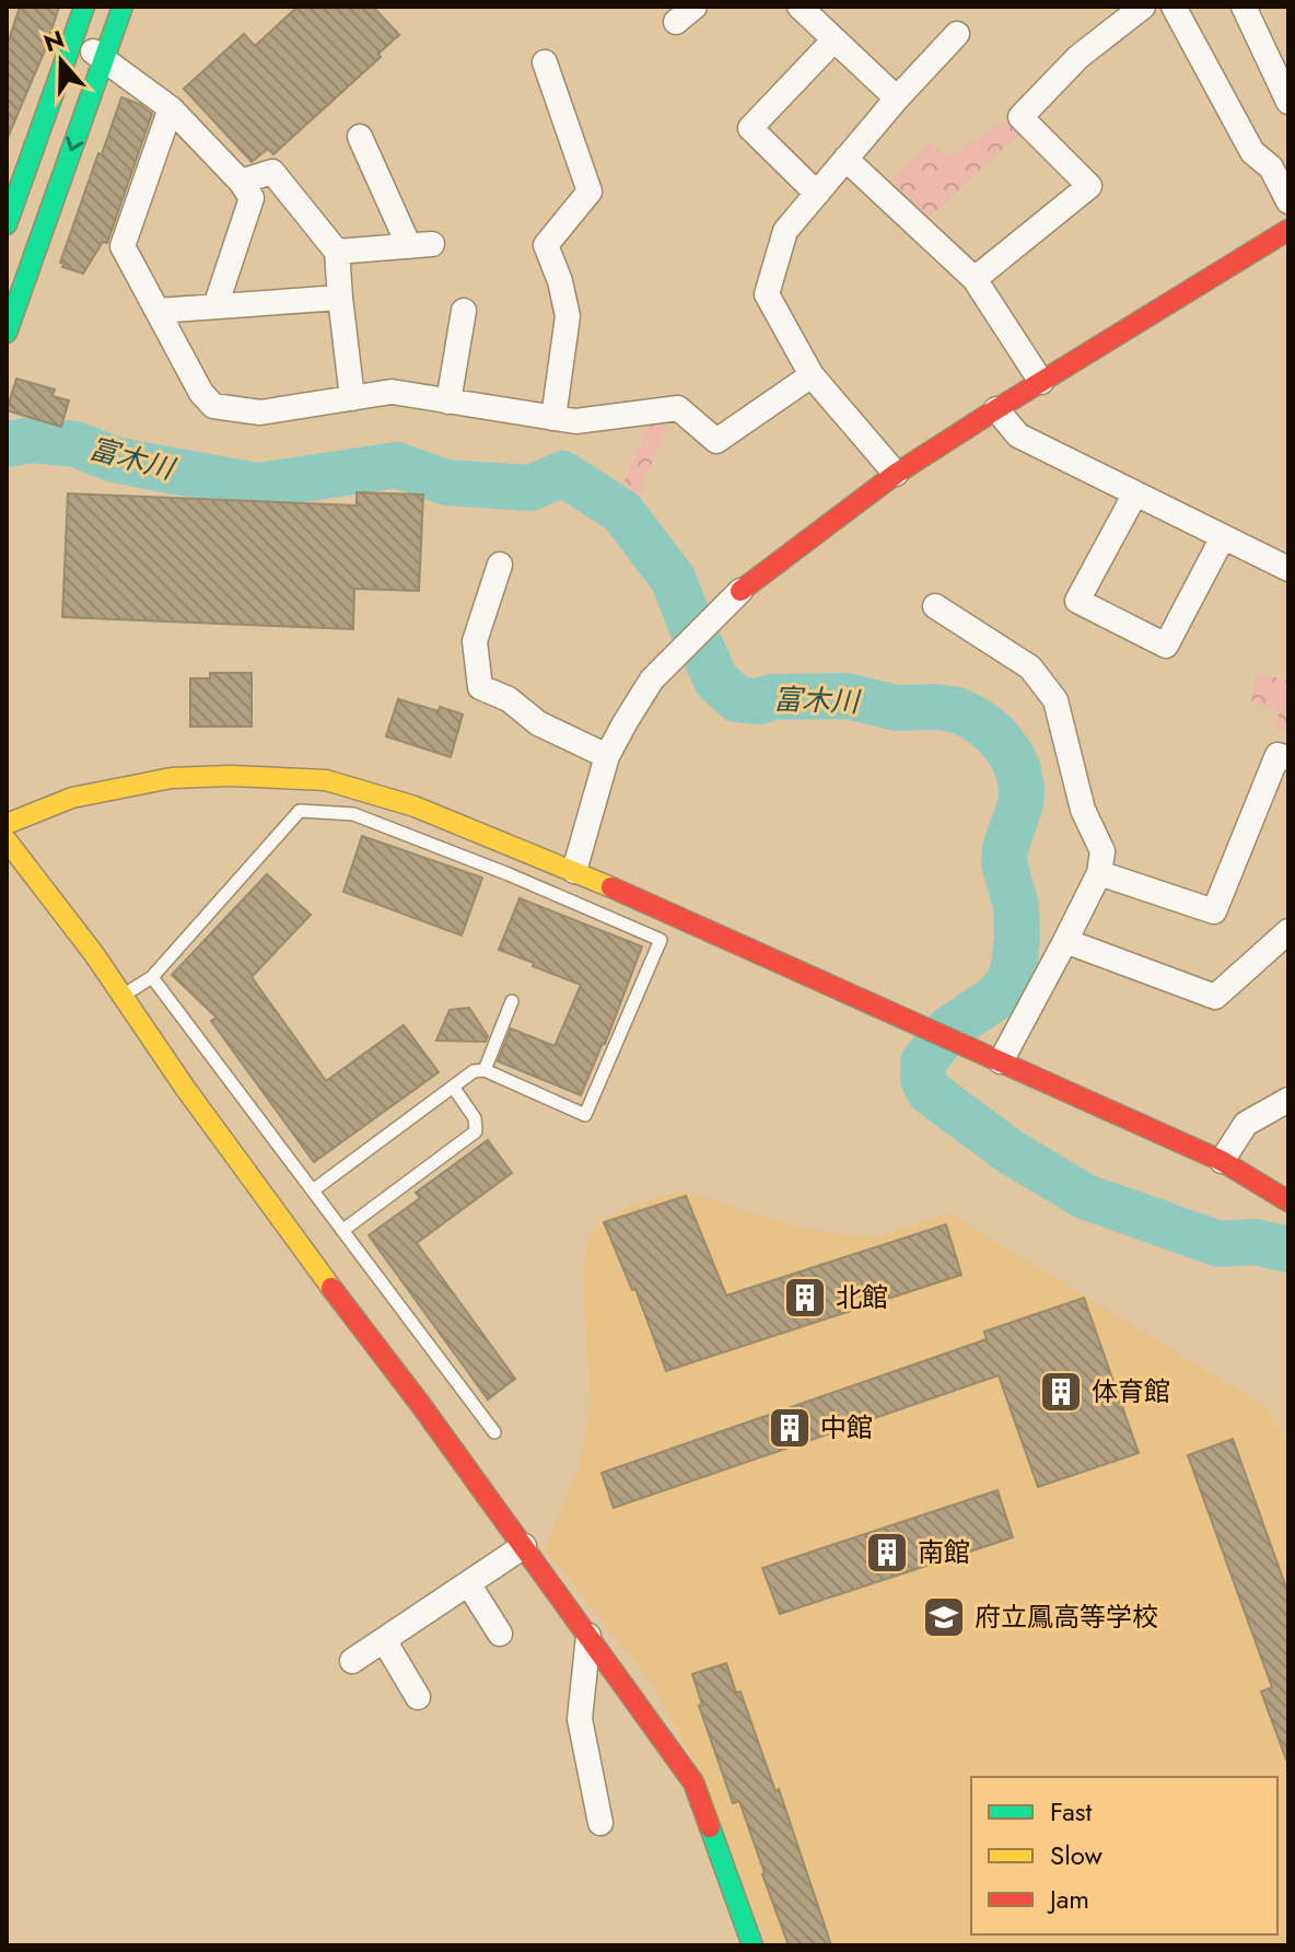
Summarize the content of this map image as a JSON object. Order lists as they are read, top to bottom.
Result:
{
  "water": ["富木川"],
  "places": {
    "building": [
      "北館",
      "体育館",
      "中館",
      "南館"
    ],
    "school or university": ["府立鳳高等学校"]
  },
  "legend": ["Fast", "Slow", "Jam"],
  "north": "top"
}
